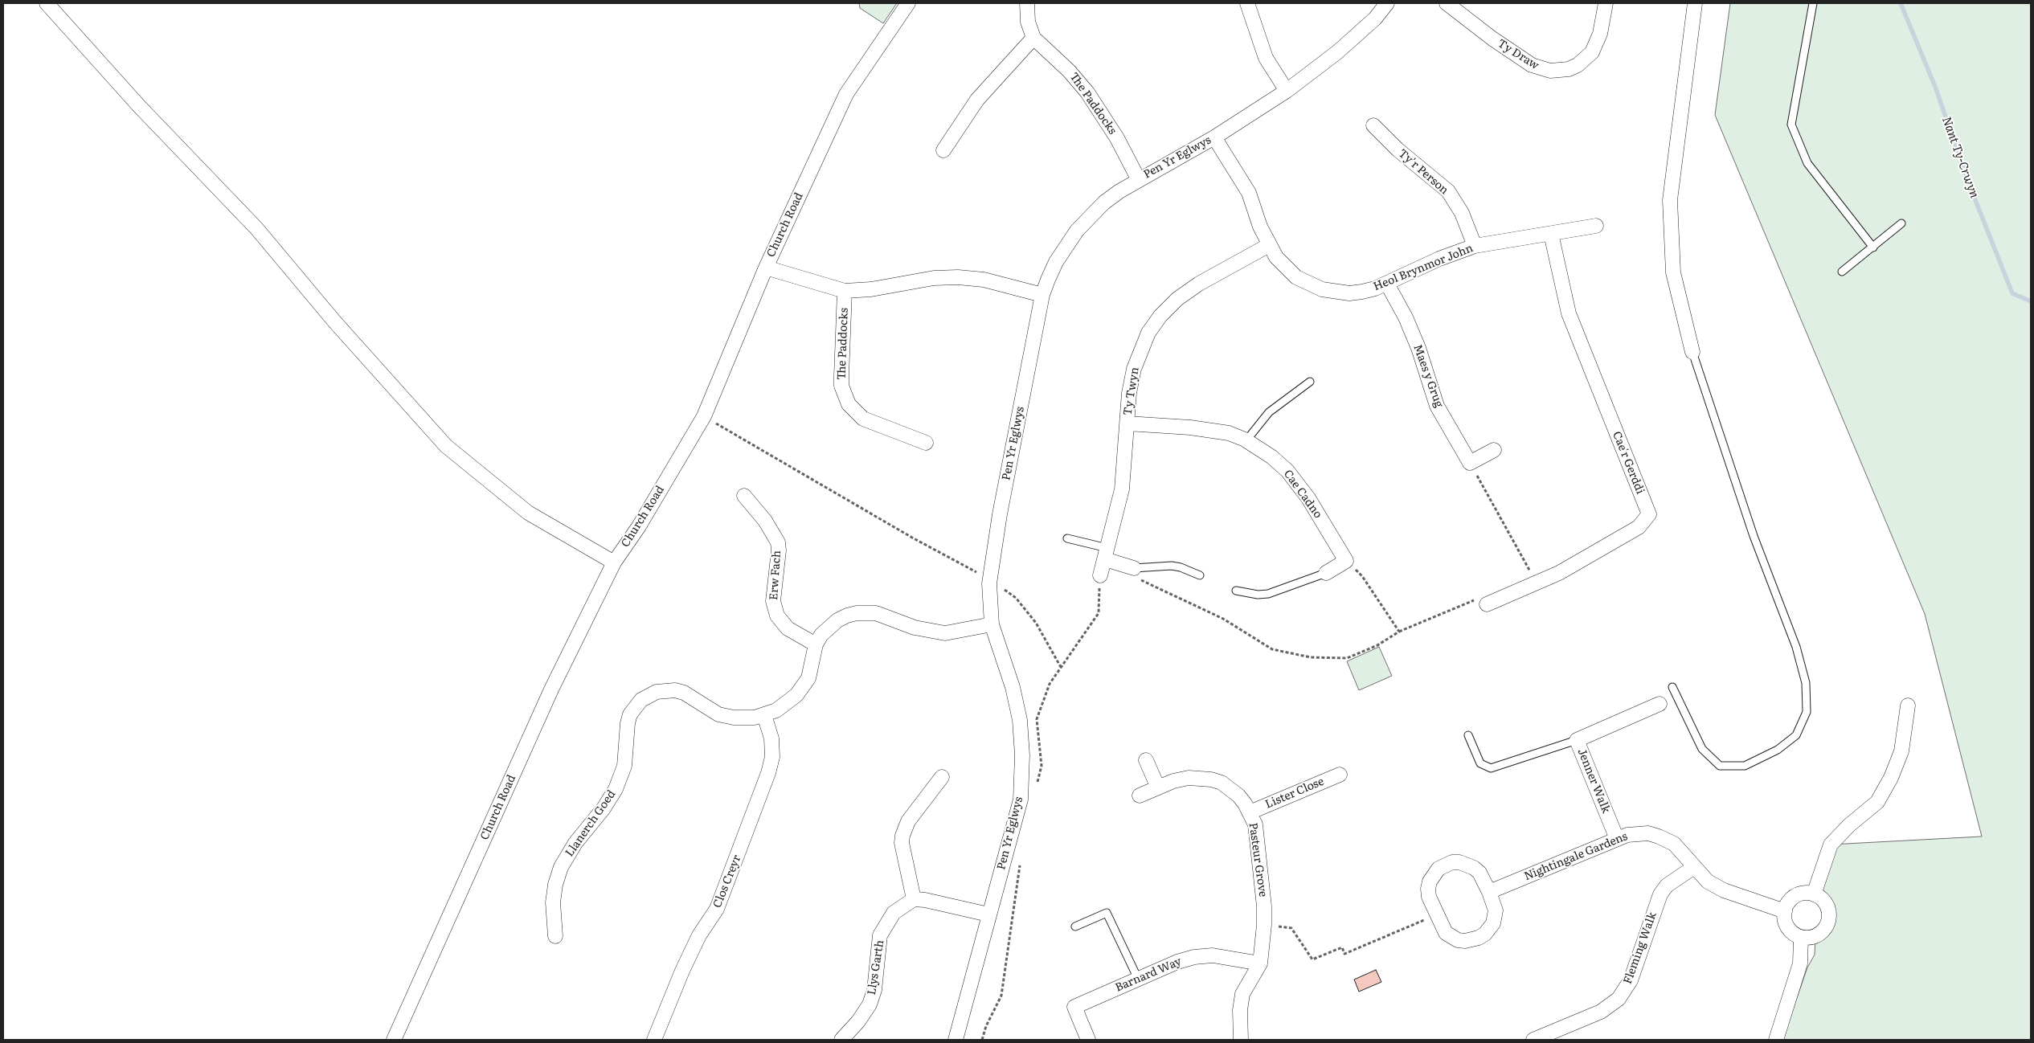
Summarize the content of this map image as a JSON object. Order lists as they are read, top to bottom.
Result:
{
  "streets": {
    "street": [
      "Ty Draw",
      "The Paddocks",
      "Pen Yr Eglwys",
      "Ty'r Person",
      "Church Road",
      "Heol Brynmor John",
      "Maes y Grug",
      "Ty Twyn",
      "Cae'r Gerddi",
      "Cae Cadno",
      "Erw Fach",
      "Jenner Walk",
      "Lister Close",
      "Llanerch Goed",
      "Nightingale Gardens",
      "Pasteur Grove",
      "Clos Creyr",
      "Fleming Walk",
      "Llys Garth",
      "Barnard Way"
    ]
  },
  "crossings": [
    ["The Paddocks", "Pen Yr Eglwys"],
    ["Pen Yr Eglwys", "Heol Brynmor John"],
    ["Pen Yr Eglwys", "Llanerch Goed"],
    ["Ty'r Person", "Heol Brynmor John"],
    ["Heol Brynmor John", "Maes y Grug"],
    ["Heol Brynmor John", "Ty Twyn"],
    ["Heol Brynmor John", "Cae'r Gerddi"],
    ["Ty Twyn", "Cae Cadno"],
    ["Erw Fach", "Llanerch Goed"],
    ["Jenner Walk", "Nightingale Gardens"],
    ["Lister Close", "Pasteur Grove"],
    ["Llanerch Goed", "Clos Creyr"],
    ["Nightingale Gardens", "Fleming Walk"],
    ["Pasteur Grove", "Barnard Way"]
  ],
  "water": ["Nant Ty-Crwyn"]
}
